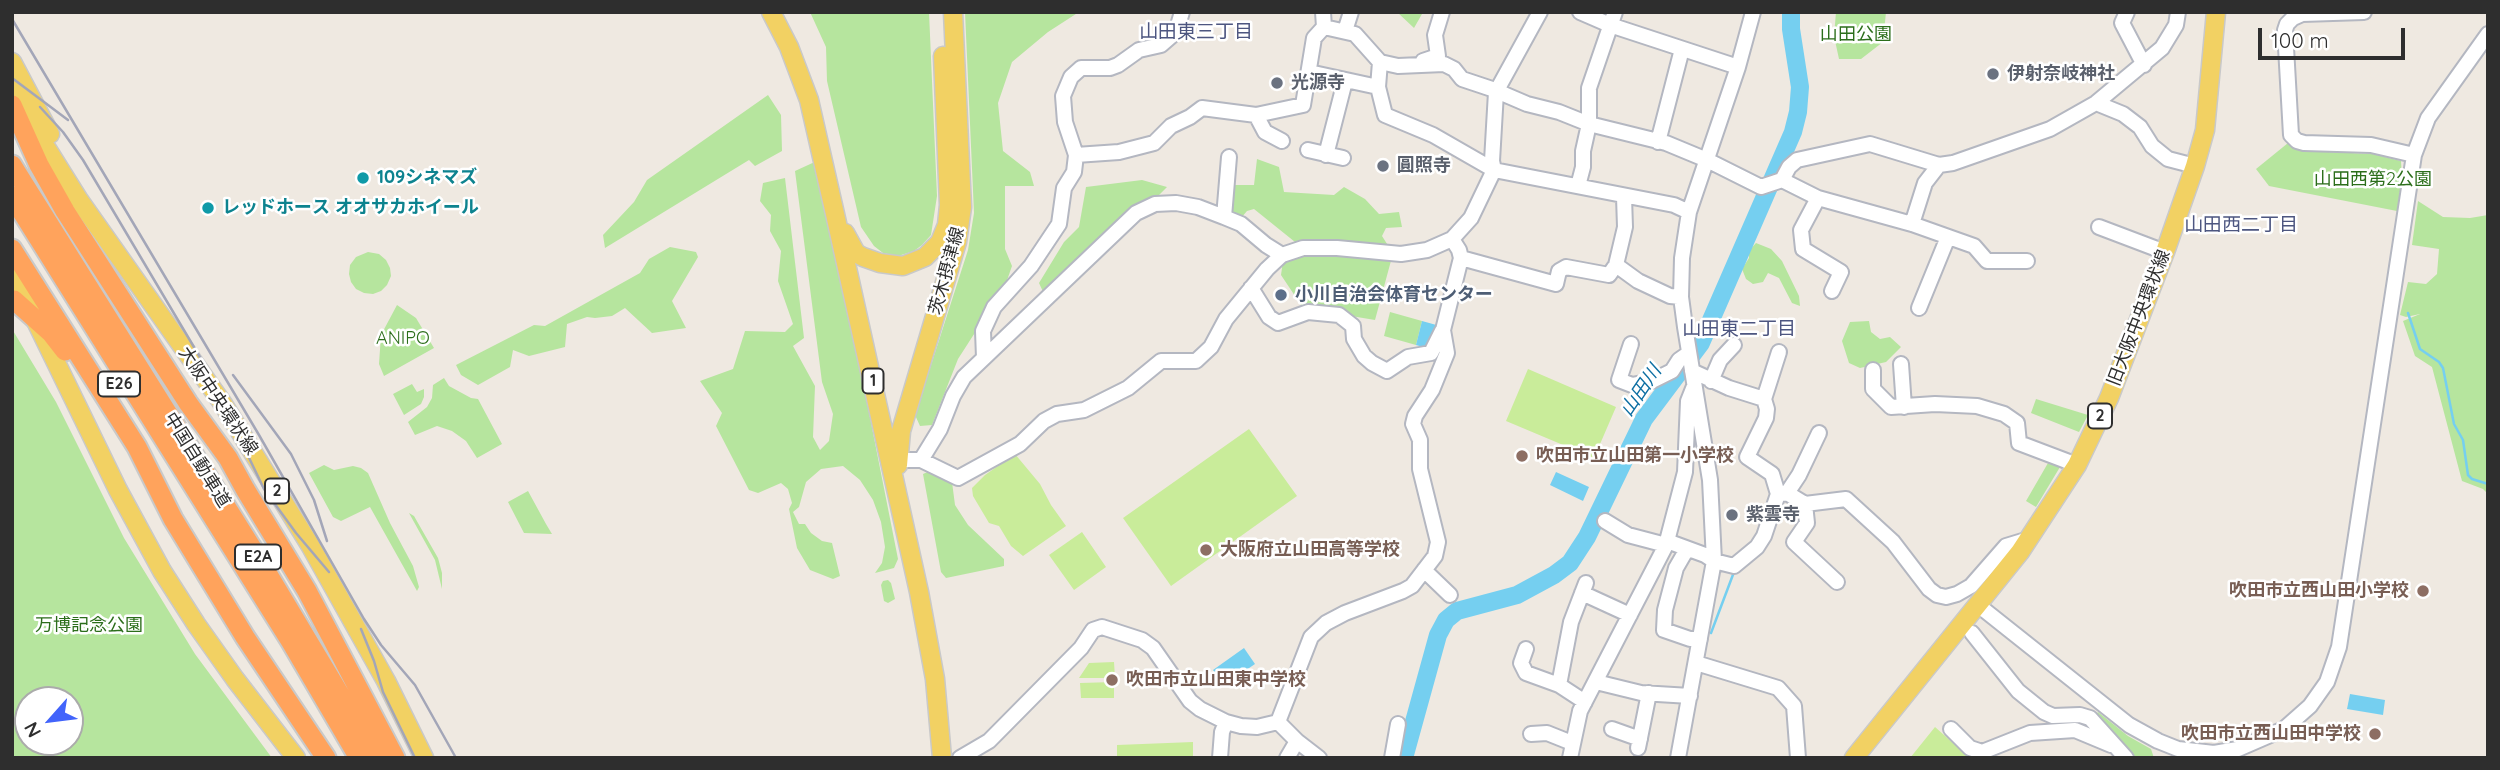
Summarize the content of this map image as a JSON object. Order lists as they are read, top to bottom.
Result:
{
  "streets": {
    "highway": ["E26", "中国自動車道", "E2A"],
    "main road": [
      "茨木摂津線",
      "旧大阪中央環状線",
      "1",
      "大阪中央環状線",
      "2"
    ]
  },
  "crossings": [
    ["E26", "中国自動車道"],
    ["中国自動車道", "E2A"]
  ],
  "districts": ["山田東三丁目", "山田西二丁目", "山田東二丁目"],
  "water": ["山田川"],
  "parks": [
    "山田公園",
    "山田西第2公園",
    "ANIPO",
    "万博記念公園"
  ],
  "places": [
    "伊射奈岐神社",
    "光源寺",
    "圓照寺",
    "109シネマズ",
    "レッドホース オオサカホイール",
    "小川自治会体育センター",
    "吹田市立山田第一小学校",
    "紫雲寺",
    "大阪府立山田高等学校",
    "吹田市立西山田小学校",
    "吹田市立山田東中学校",
    "吹田市立西山田中学校"
  ],
  "scale_bar": "100 m",
  "north": "bottom left"
}
